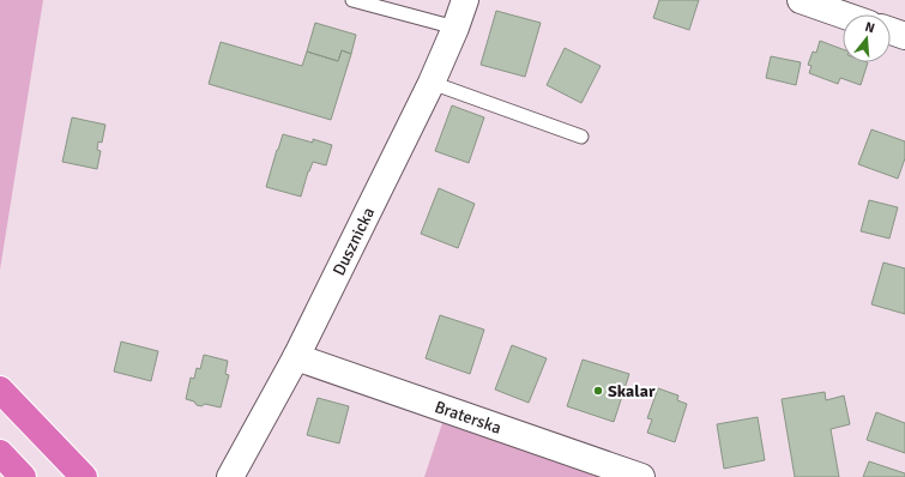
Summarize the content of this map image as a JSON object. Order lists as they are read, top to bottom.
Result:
{
  "streets": {
    "street": ["Dusznicka", "Braterska"]
  },
  "crossings": [
    ["Dusznicka", "Braterska"]
  ],
  "places": ["Skalar"],
  "north": "top"
}
